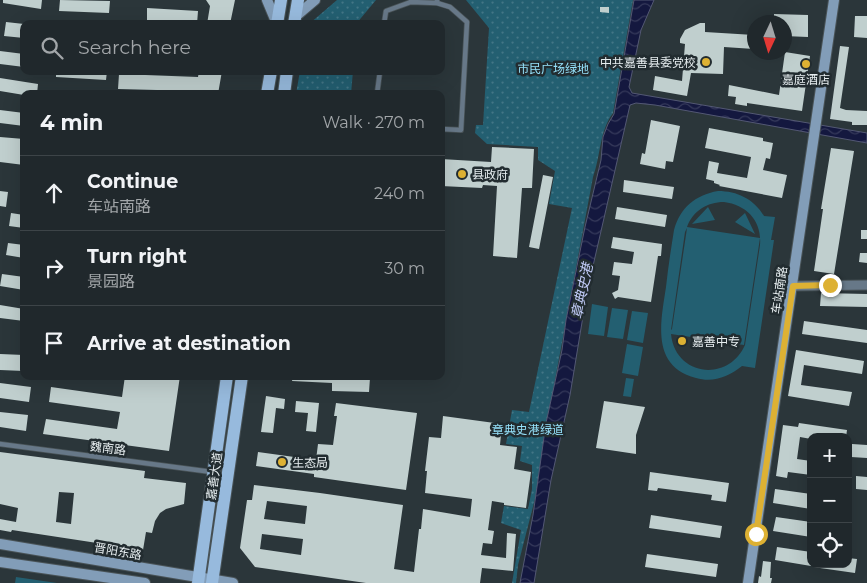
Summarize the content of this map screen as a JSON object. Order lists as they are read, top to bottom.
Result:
{
  "streets": {
    "main road": ["嘉善大道"],
    "street": ["车站南路", "晋阳东路"],
    "lane": ["魏南路"]
  },
  "crossings": [
    ["魏南路", "嘉善大道"],
    ["嘉善大道", "晋阳东路"]
  ],
  "water": ["章典史港"],
  "parks": ["市民广场绿地", "章典史港绿道"],
  "places": [
    "中共嘉善县委党校",
    "嘉庭酒店",
    "县政府",
    "嘉善中专",
    "生态局"
  ],
  "north": "bottom",
  "page": {
    "search": "Search here",
    "heading": ["4 min", "Walk · 270 m"],
    "list": [
      ["Continue", "车站南路", "240 m"],
      ["Turn right", "景园路", "30 m"],
      "Arrive at destination"
    ],
    "map_buttons": ["+", "−"]
  }
}
